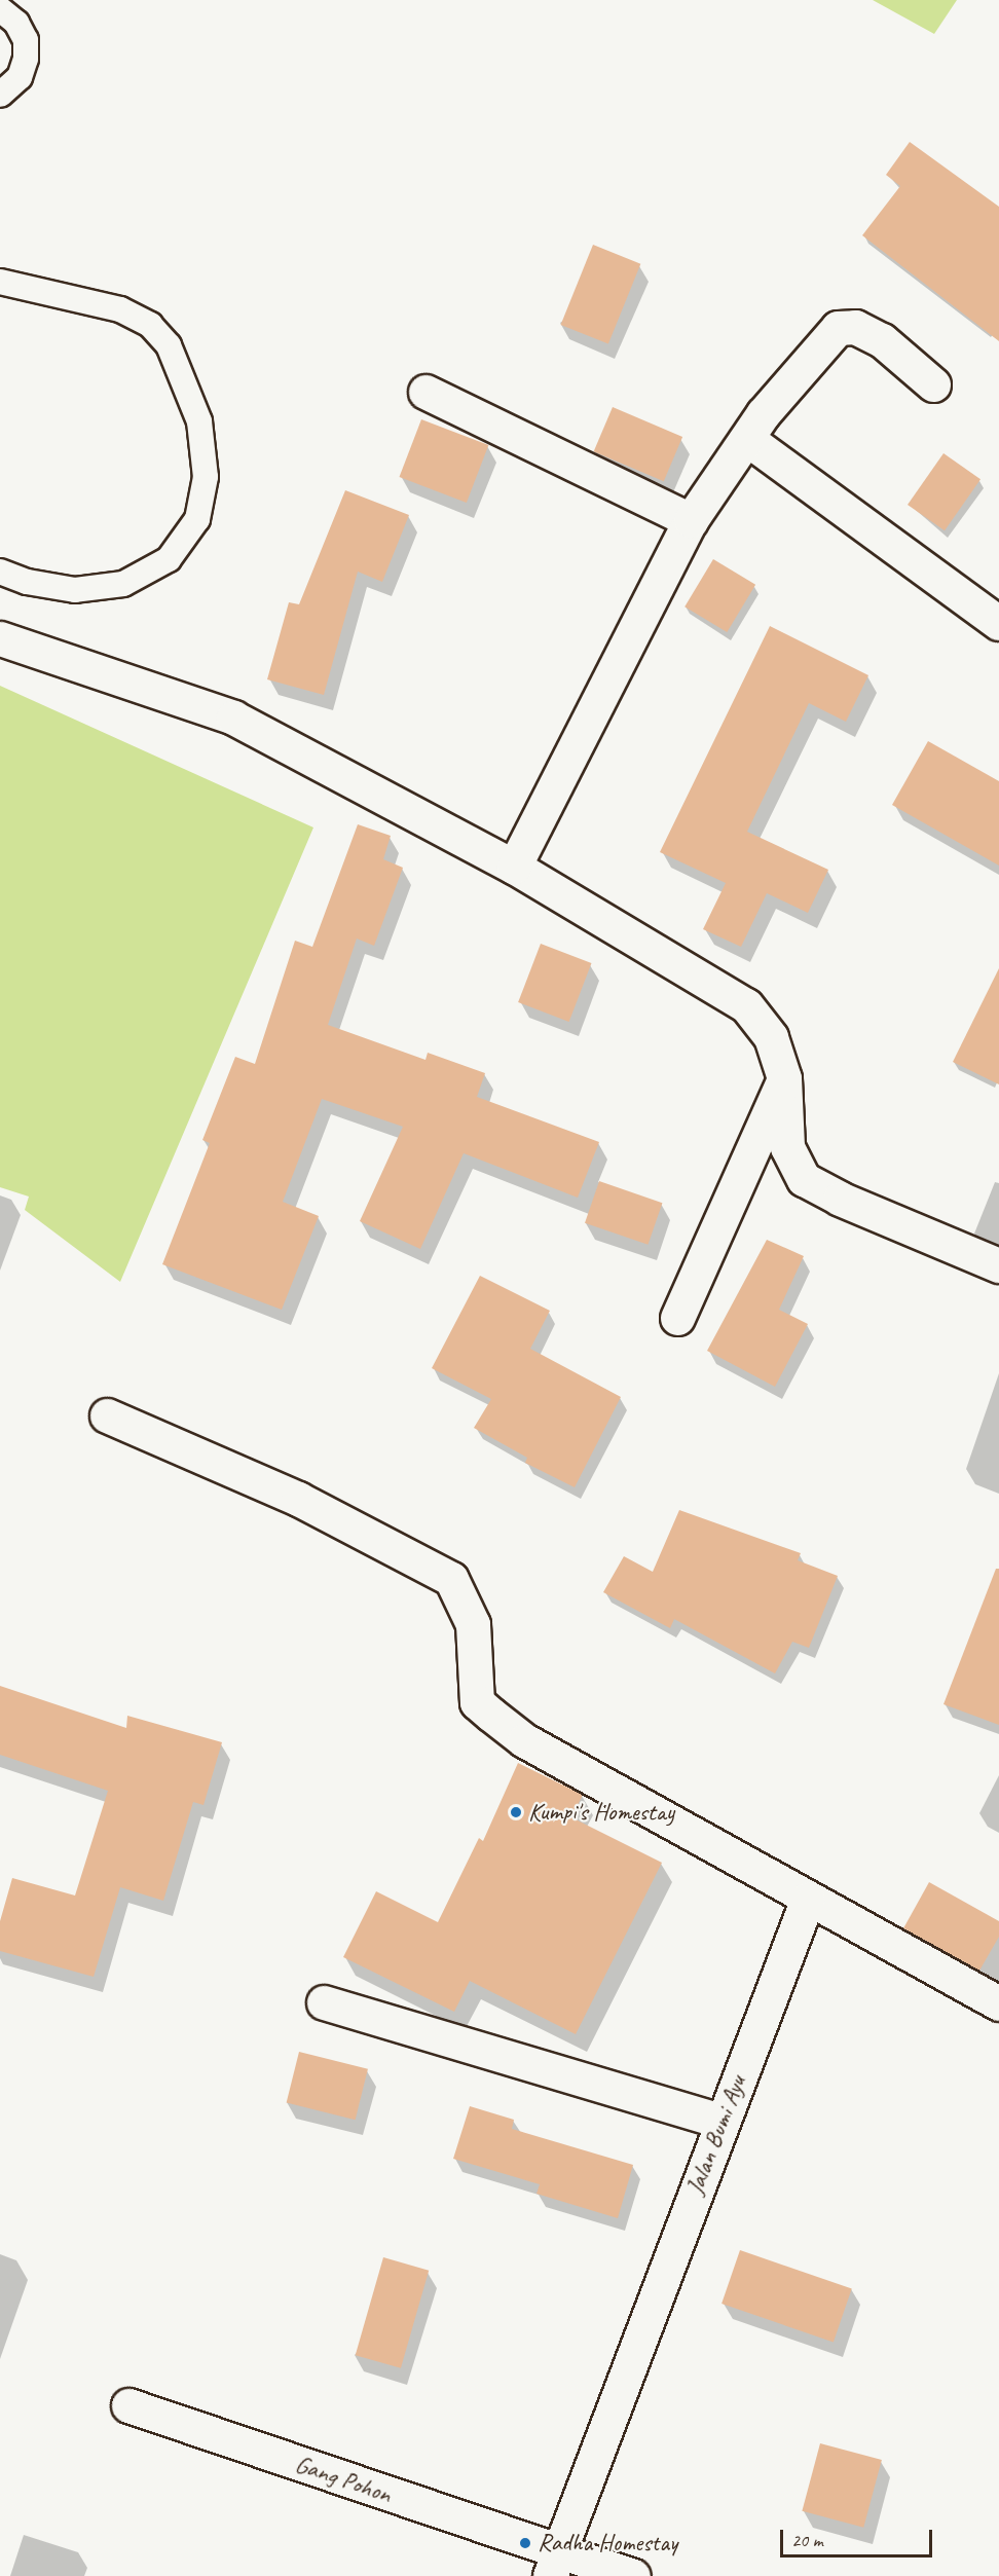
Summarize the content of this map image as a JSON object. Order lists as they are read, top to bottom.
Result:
{
  "streets": {
    "street": ["Jalan Bumi Ayu", "Gang Pohon"]
  },
  "crossings": [
    ["Jalan Bumi Ayu", "Gang Pohon"]
  ],
  "places": ["Kumpi's Homestay", "Radha Homestay"],
  "scale_bar": "20 m"
}
